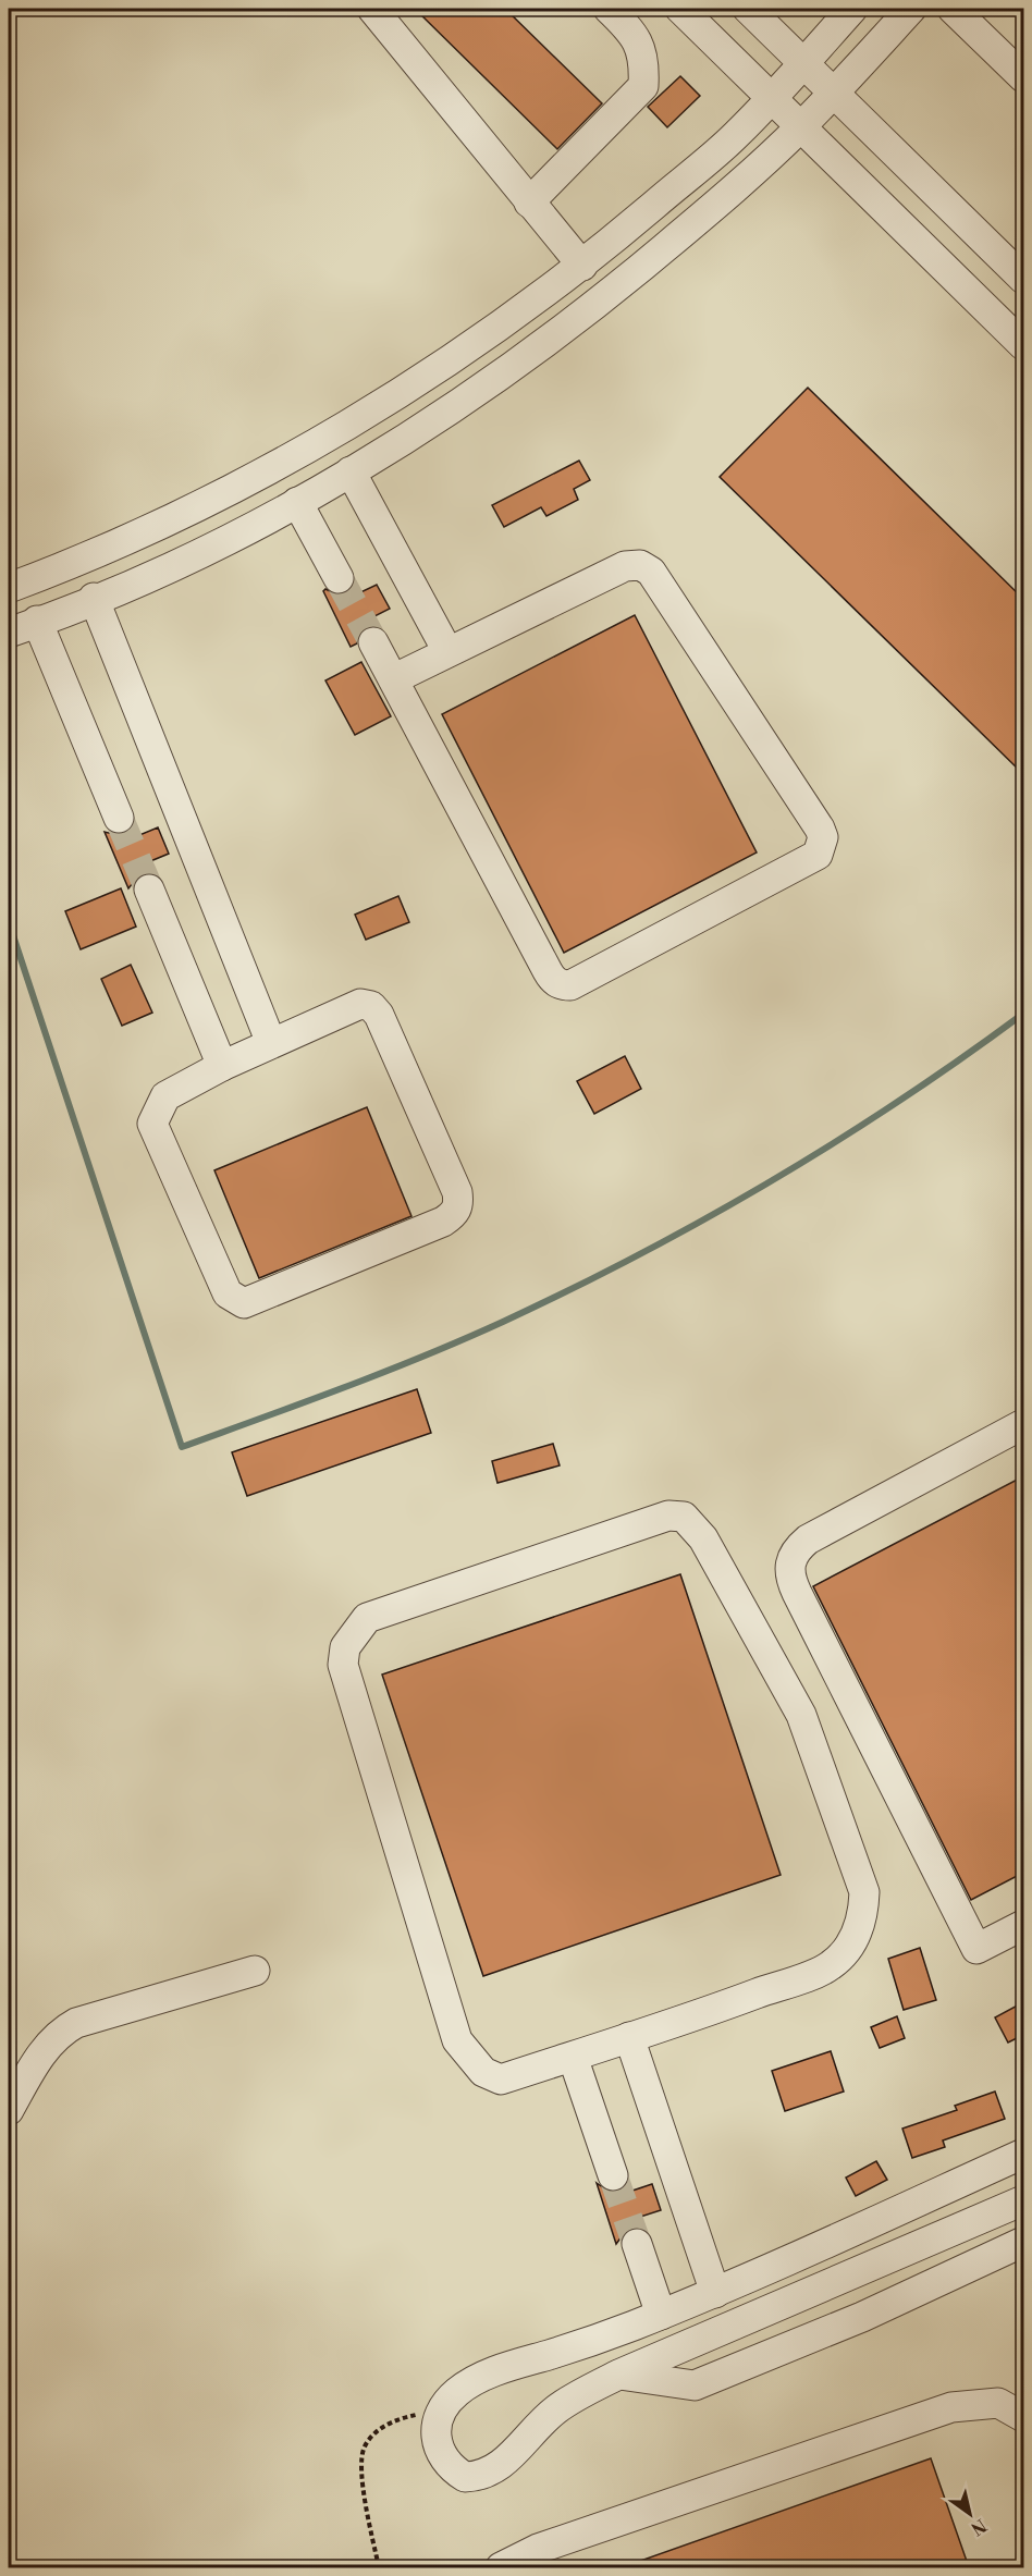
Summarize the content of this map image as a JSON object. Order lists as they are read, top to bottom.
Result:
{
  "north": "bottom right"
}
